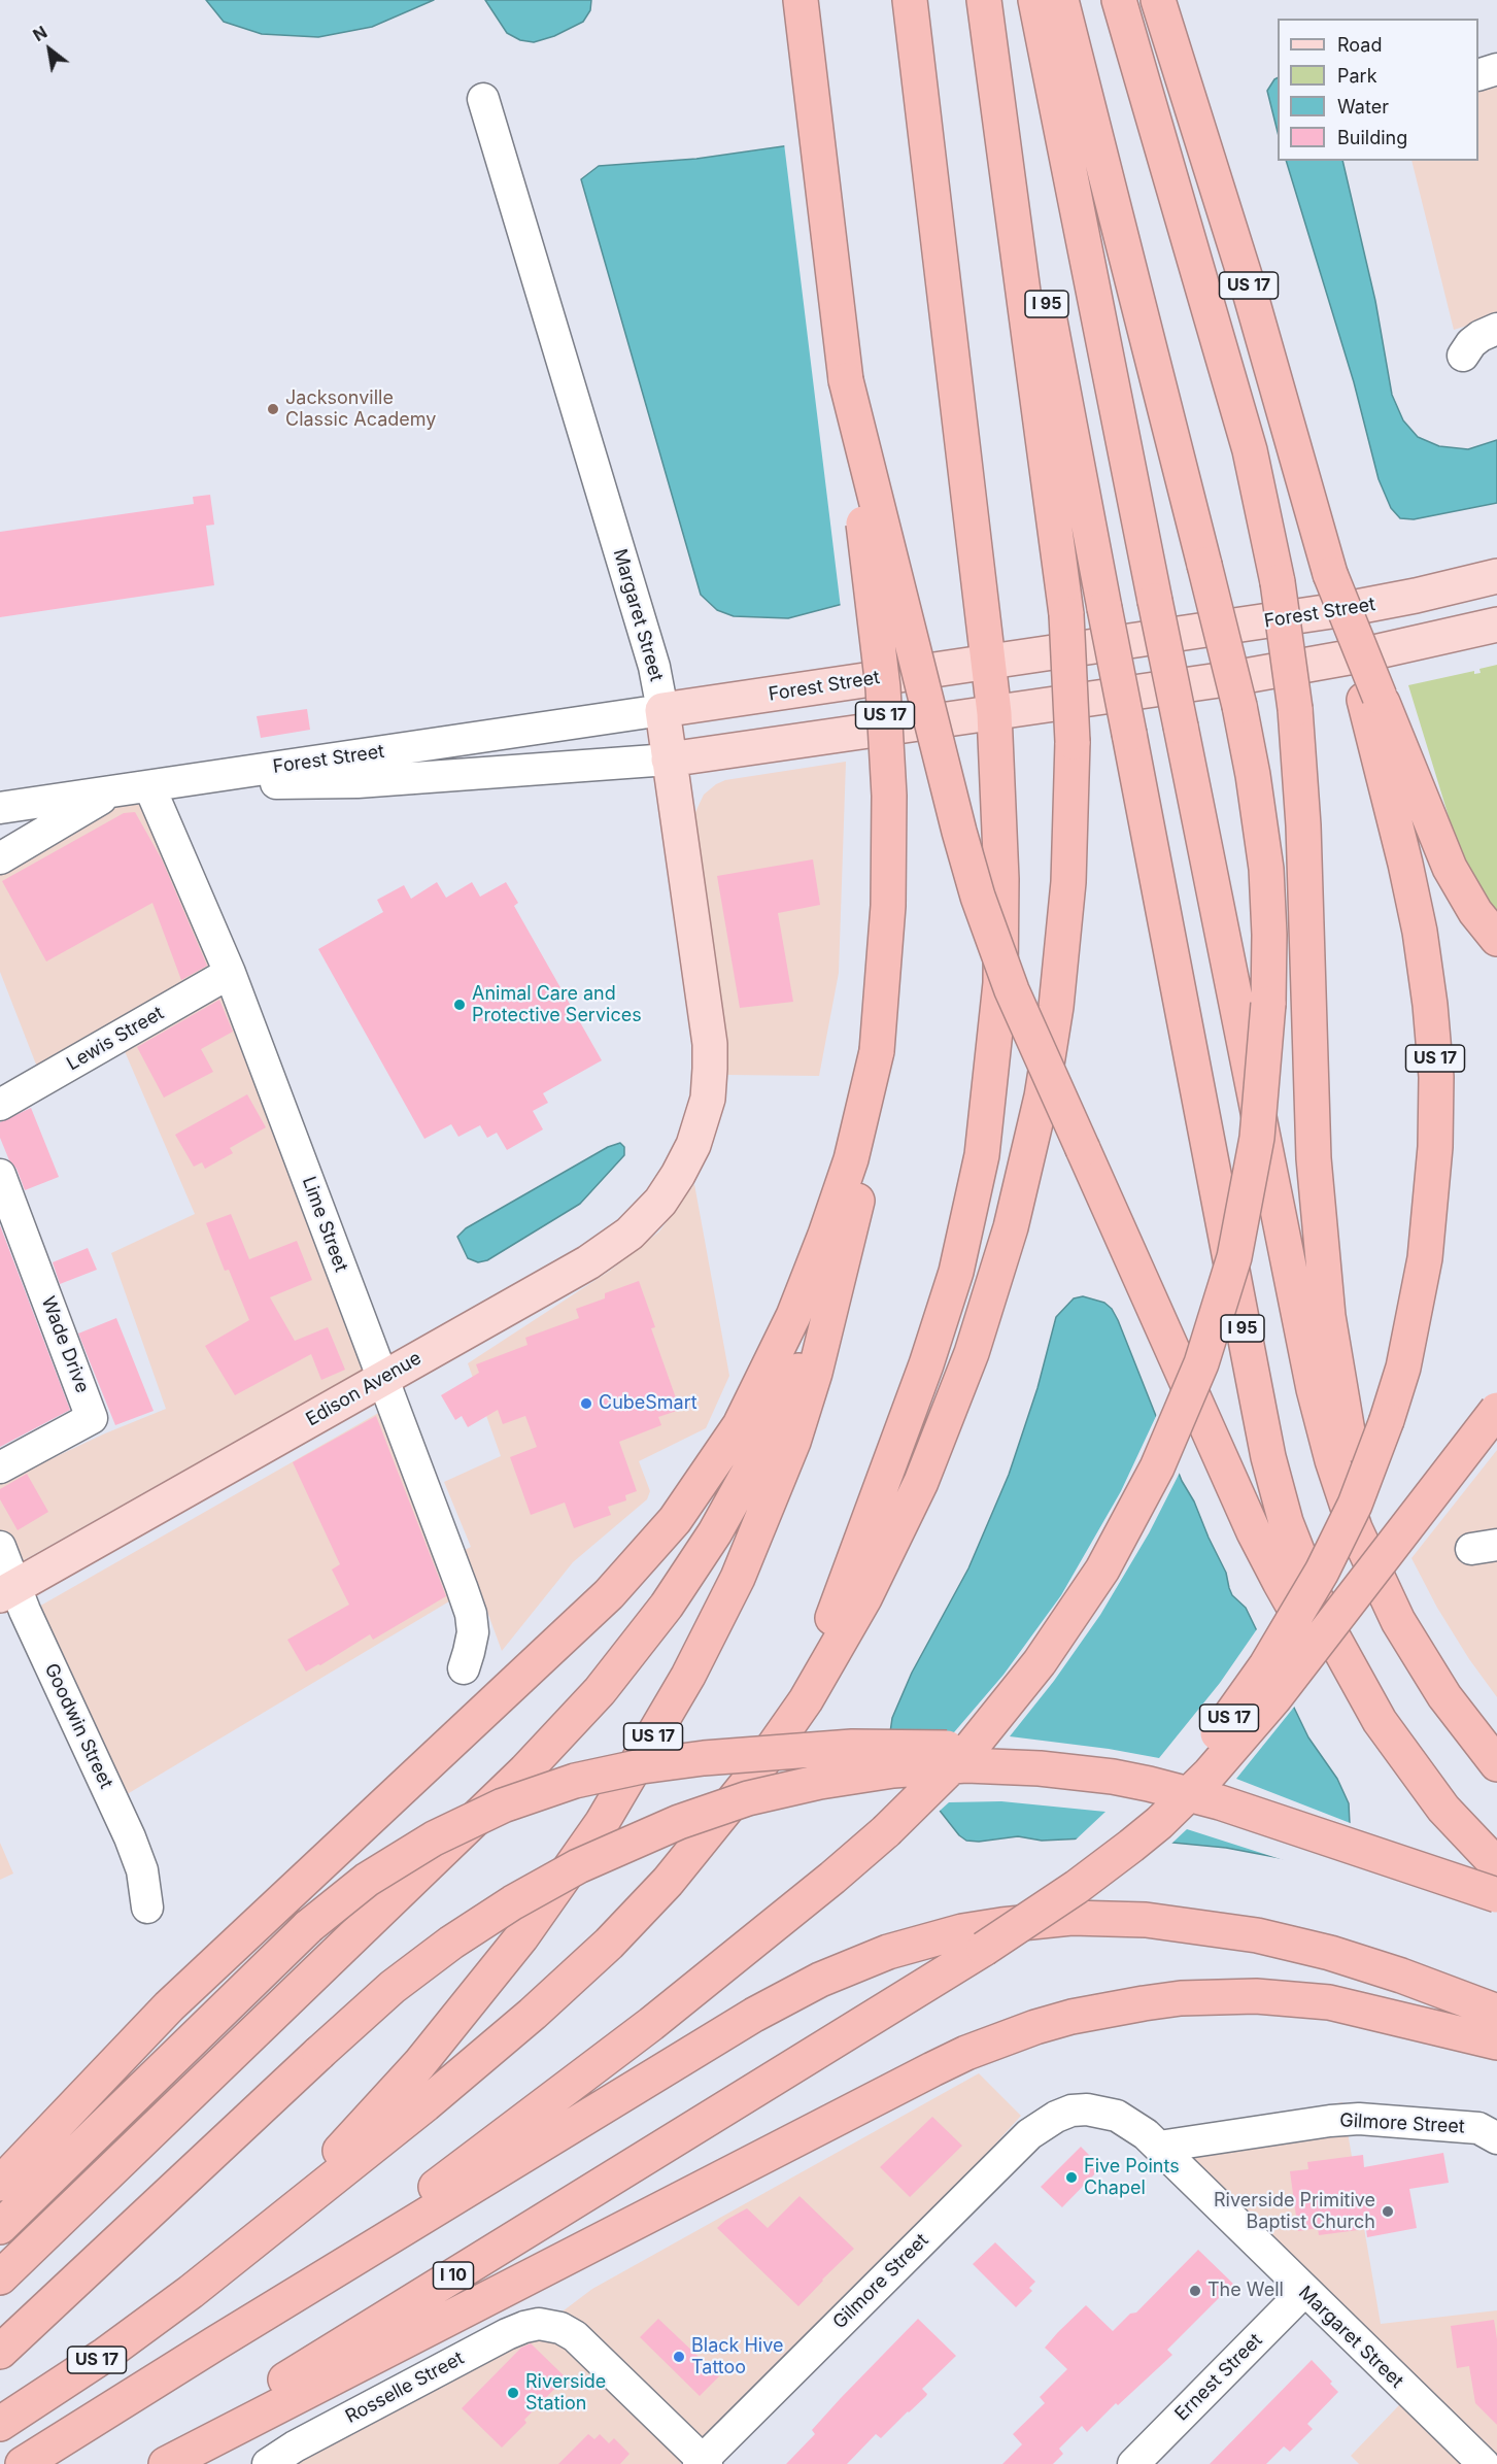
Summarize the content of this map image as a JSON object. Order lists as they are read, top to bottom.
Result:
{
  "streets": {
    "highway": ["US 17", "I 95", "I 10"],
    "main road": ["Forest Street", "Margaret Street", "Edison Avenue"],
    "street": [
      "Lewis Street",
      "Lime Street",
      "Wade Drive",
      "Goodwin Street",
      "Gilmore Street",
      "Ernest Street",
      "Rosselle Street"
    ]
  },
  "crossings": [
    ["US 17", "I 10"],
    ["Forest Street", "Margaret Street"],
    ["Forest Street", "Lime Street"],
    ["Margaret Street", "Edison Avenue"],
    ["Margaret Street", "Gilmore Street"],
    ["Margaret Street", "Ernest Street"],
    ["Lewis Street", "Lime Street"],
    ["Lime Street", "Edison Avenue"],
    ["Edison Avenue", "Goodwin Street"],
    ["Gilmore Street", "Rosselle Street"]
  ],
  "places": [
    "Jacksonville Classic Academy",
    "Animal Care and Protective Services",
    "CubeSmart",
    "Five Points Chapel",
    "Riverside Primitive Baptist Church",
    "The Well",
    "Black Hive Tattoo",
    "Riverside Station"
  ],
  "legend": [
    "Road",
    "Park",
    "Water",
    "Building"
  ],
  "north": "top left"
}
